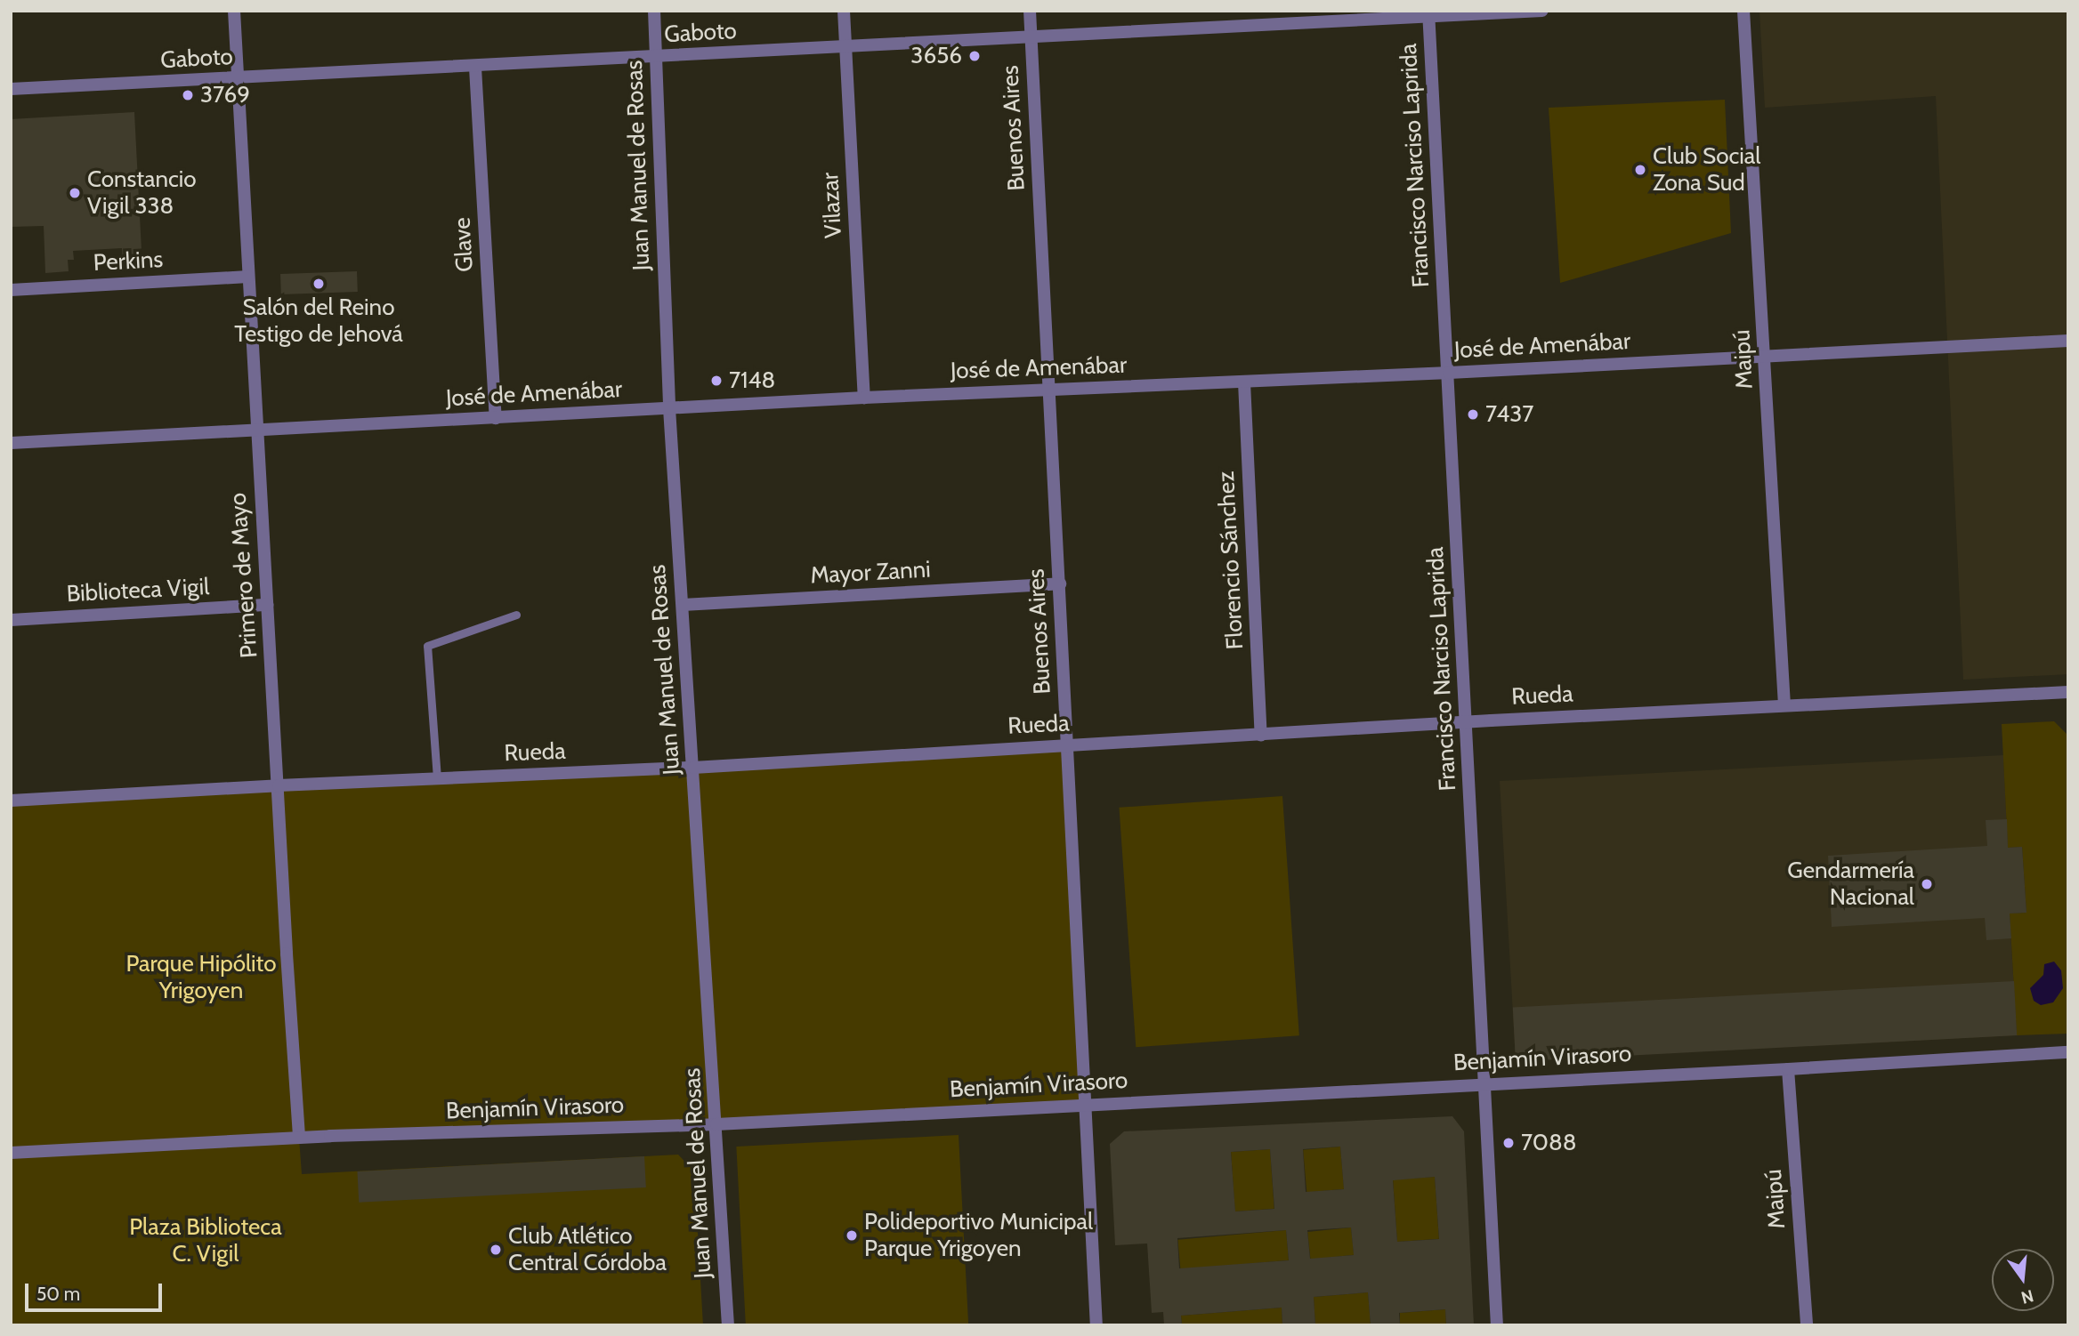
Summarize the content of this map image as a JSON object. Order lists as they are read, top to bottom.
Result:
{
  "streets": {
    "street": [
      "Gaboto",
      "Buenos Aires",
      "Juan Manuel de Rosas",
      "Francisco Narciso Laprida",
      "Vilazar",
      "Glave",
      "Perkins",
      "José de Amenábar",
      "Maipú",
      "Florencio Sánchez",
      "Mayor Zanni",
      "Primero de Mayo",
      "Biblioteca Vigil",
      "Rueda",
      "Benjamín Virasoro"
    ]
  },
  "crossings": [
    ["Gaboto", "Buenos Aires"],
    ["Gaboto", "Juan Manuel de Rosas"],
    ["Gaboto", "Francisco Narciso Laprida"],
    ["Gaboto", "Vilazar"],
    ["Gaboto", "Glave"],
    ["Gaboto", "Primero de Mayo"],
    ["Buenos Aires", "José de Amenábar"],
    ["Buenos Aires", "Mayor Zanni"],
    ["Buenos Aires", "Rueda"],
    ["Buenos Aires", "Benjamín Virasoro"],
    ["Juan Manuel de Rosas", "José de Amenábar"],
    ["Juan Manuel de Rosas", "Mayor Zanni"],
    ["Juan Manuel de Rosas", "Rueda"],
    ["Juan Manuel de Rosas", "Benjamín Virasoro"],
    ["Francisco Narciso Laprida", "José de Amenábar"],
    ["Francisco Narciso Laprida", "Rueda"],
    ["Francisco Narciso Laprida", "Benjamín Virasoro"],
    ["Vilazar", "José de Amenábar"],
    ["Glave", "José de Amenábar"],
    ["Perkins", "Primero de Mayo"],
    ["José de Amenábar", "Maipú"],
    ["José de Amenábar", "Florencio Sánchez"],
    ["José de Amenábar", "Primero de Mayo"],
    ["Maipú", "Rueda"],
    ["Maipú", "Benjamín Virasoro"],
    ["Florencio Sánchez", "Rueda"],
    ["Primero de Mayo", "Biblioteca Vigil"],
    ["Primero de Mayo", "Rueda"],
    ["Primero de Mayo", "Benjamín Virasoro"]
  ],
  "parks": ["Parque Hipólito Yrigoyen", "Plaza Biblioteca C. Vigil"],
  "places": [
    "3656",
    "3769",
    "Club Social Zona Sud",
    "Constancio Vigil 338",
    "Salón del Reino Testigo de Jehová",
    "7148",
    "7437",
    "Gendarmería Nacional",
    "7088",
    "Polideportivo Municipal Parque Yrigoyen",
    "Club Atlético Central Córdoba"
  ],
  "scale_bar": "50 m",
  "north": "bottom"
}
